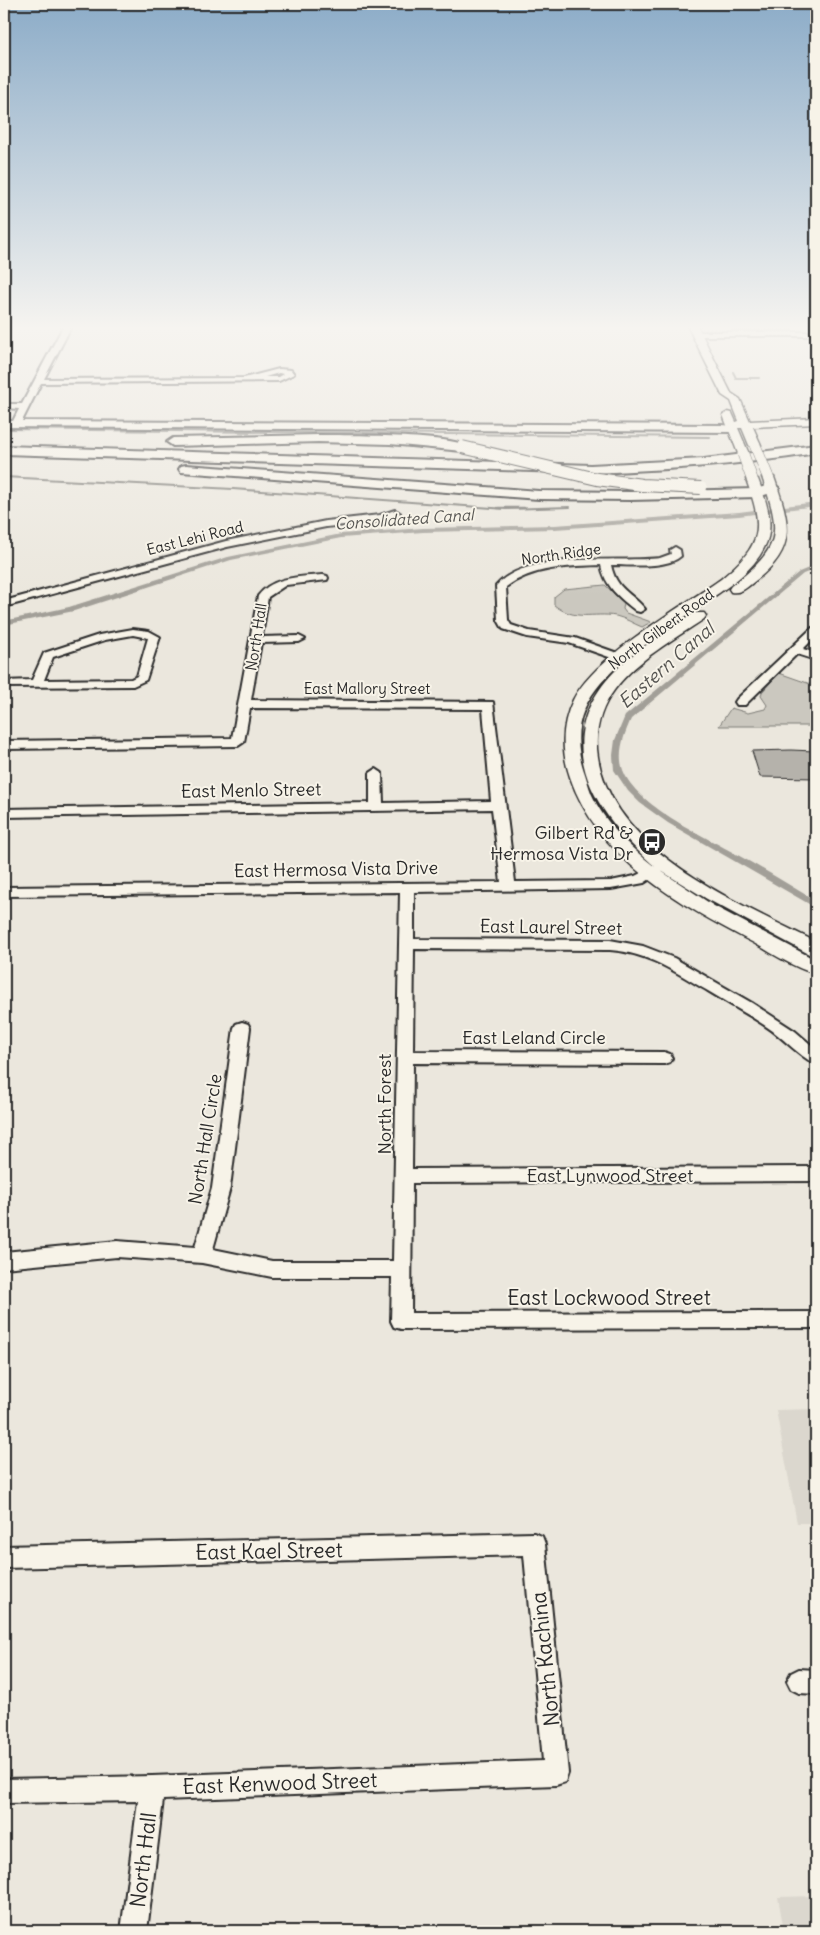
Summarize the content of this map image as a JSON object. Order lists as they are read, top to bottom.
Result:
{
  "streets": {
    "main road": ["North Gilbert Road"],
    "street": [
      "East Lehi Road",
      "North Ridge",
      "North Hall",
      "East Mallory Street",
      "East Menlo Street",
      "East Hermosa Vista Drive",
      "East Laurel Street",
      "East Leland Circle",
      "North Forest",
      "North Hall Circle",
      "East Lynwood Street",
      "East Lockwood Street",
      "East Kael Street",
      "North Kachina",
      "East Kenwood Street"
    ]
  },
  "crossings": [
    ["North Ridge", "North Gilbert Road"],
    ["North Gilbert Road", "East Hermosa Vista Drive"],
    ["North Hall", "East Mallory Street"],
    ["North Hall", "East Kenwood Street"],
    ["East Mallory Street", "East Menlo Street"],
    ["East Hermosa Vista Drive", "North Forest"],
    ["East Laurel Street", "North Forest"],
    ["East Leland Circle", "North Forest"],
    ["North Forest", "East Lynwood Street"],
    ["North Forest", "East Lockwood Street"],
    ["East Kael Street", "North Kachina"],
    ["North Kachina", "East Kenwood Street"]
  ],
  "water": ["Consolidated Canal", "Eastern Canal"],
  "places": {
    "bus stop": ["Gilbert Rd & Hermosa Vista Dr"]
  }
}
